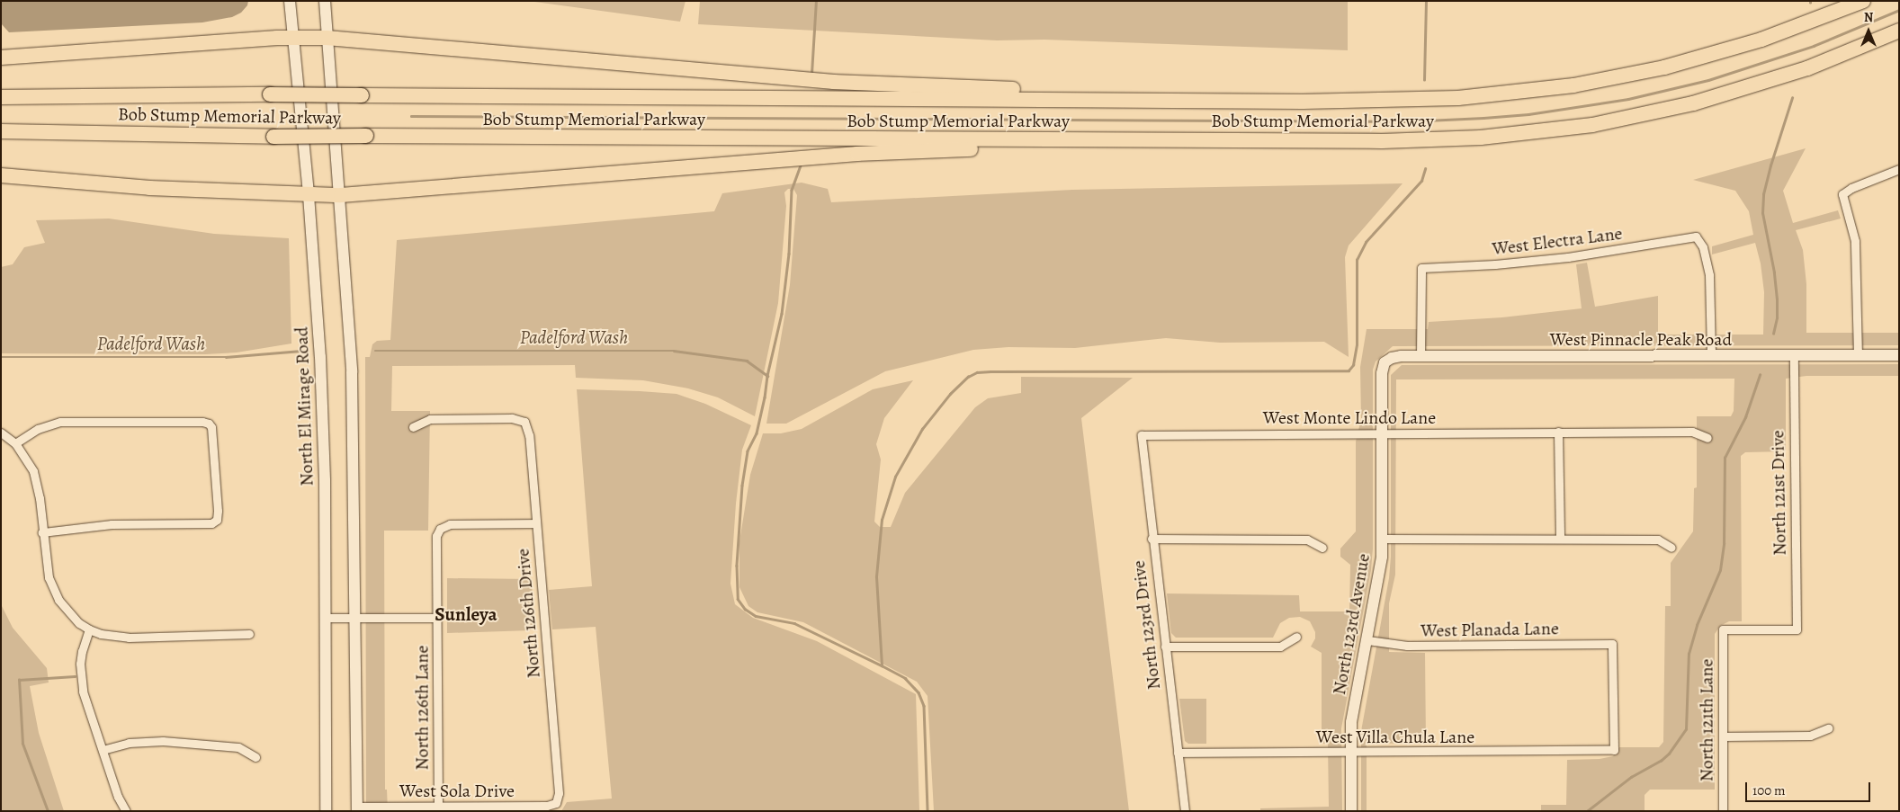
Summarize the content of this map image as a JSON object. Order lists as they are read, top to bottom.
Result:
{
  "streets": {
    "highway": ["Bob Stump Memorial Parkway"],
    "main road": ["West Pinnacle Peak Road", "North El Mirage Road", "North 123rd Avenue"],
    "street": [
      "West Electra Lane",
      "West Monte Lindo Lane",
      "North 121st Drive",
      "North 126th Drive",
      "North 123rd Drive",
      "West Planada Lane",
      "North 126th Lane",
      "North 121th Lane",
      "West Villa Chula Lane",
      "West Sola Drive"
    ]
  },
  "crossings": [
    ["West Electra Lane", "West Pinnacle Peak Road"],
    ["West Pinnacle Peak Road", "North 121st Drive"],
    ["West Pinnacle Peak Road", "North 123rd Avenue"],
    ["West Monte Lindo Lane", "North 123rd Avenue"],
    ["West Monte Lindo Lane", "North 123rd Drive"],
    ["North 121st Drive", "North 121th Lane"],
    ["North 126th Drive", "North 126th Lane"],
    ["North 126th Drive", "West Sola Drive"],
    ["North 123rd Avenue", "West Planada Lane"],
    ["North 123rd Avenue", "West Villa Chula Lane"],
    ["North 123rd Drive", "West Villa Chula Lane"],
    ["West Planada Lane", "West Villa Chula Lane"],
    ["North 126th Lane", "West Sola Drive"]
  ],
  "districts": ["Sunleya"],
  "water": ["Padelford Wash"],
  "scale_bar": "100 m",
  "north": "top"
}
